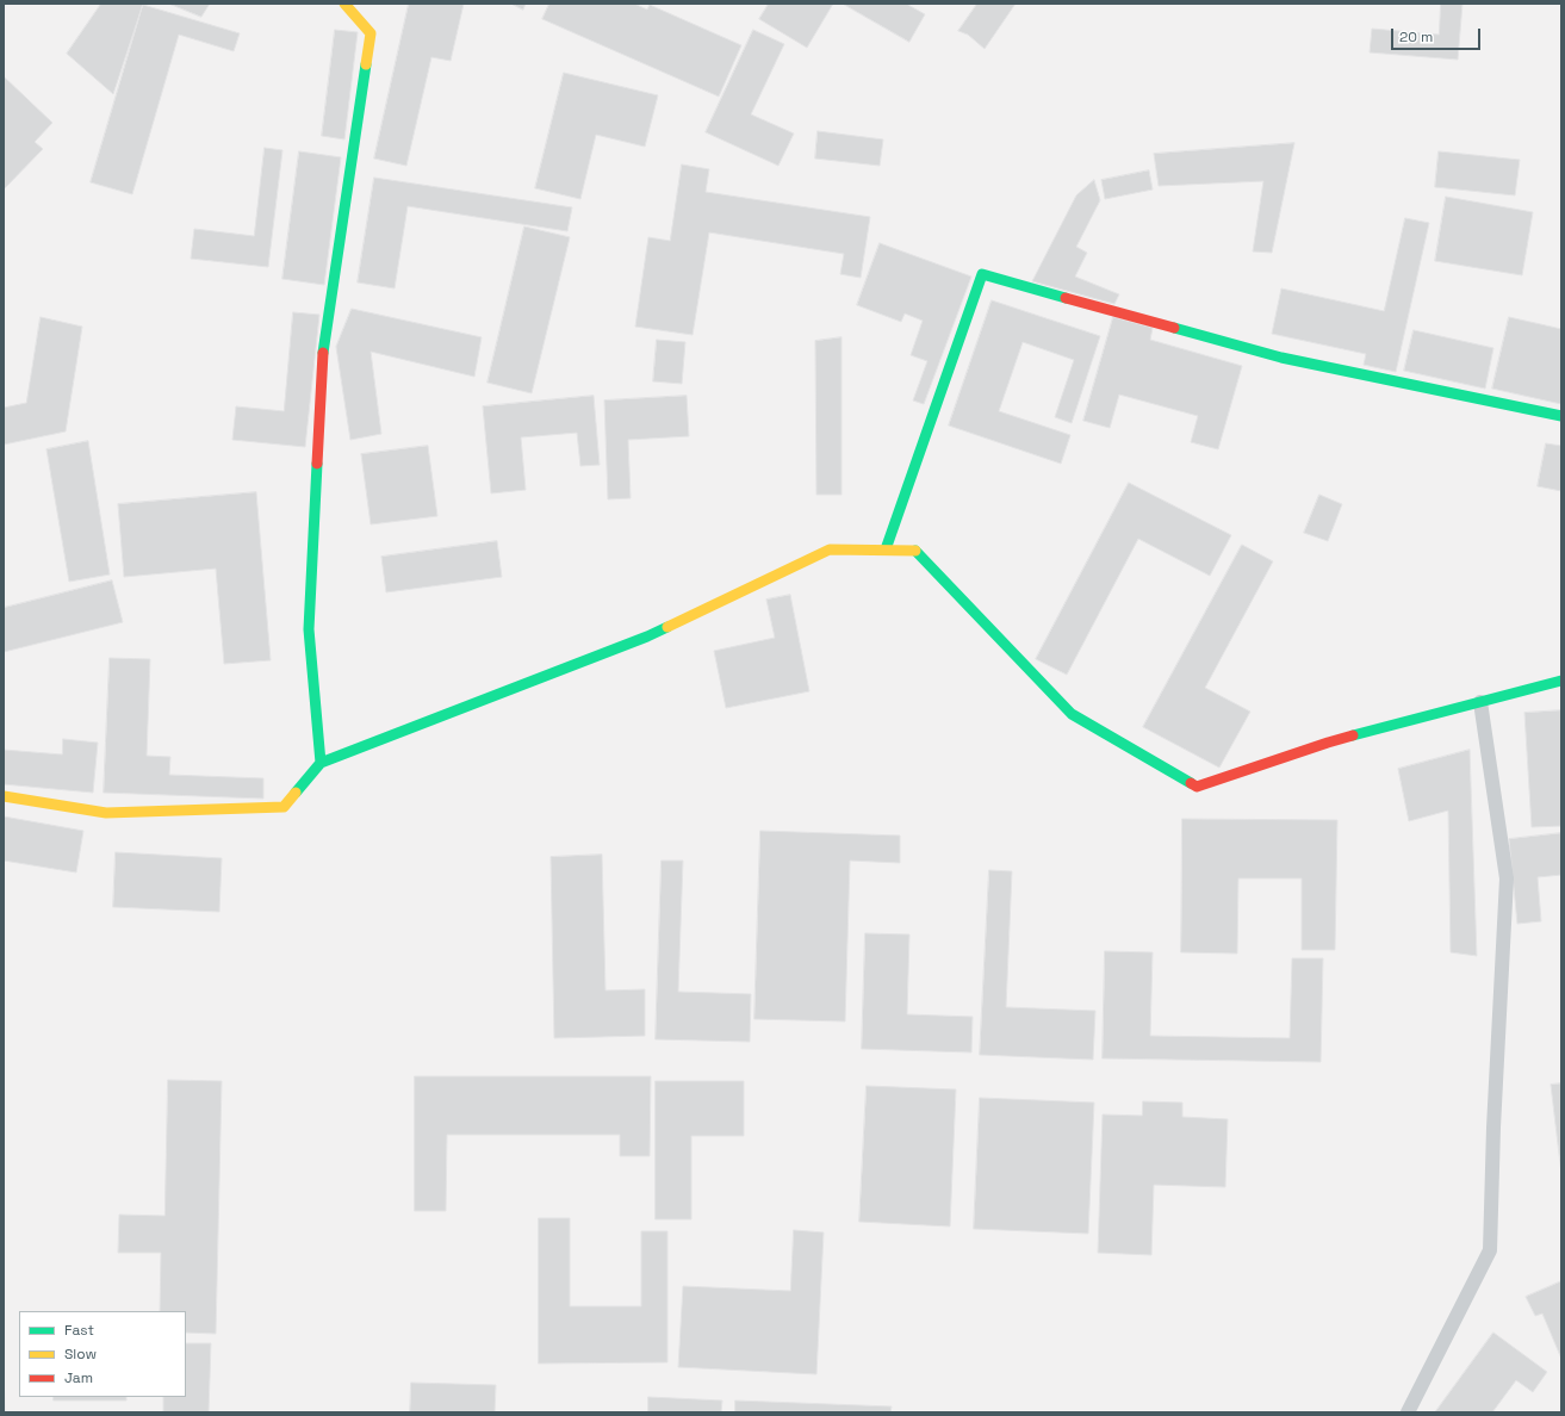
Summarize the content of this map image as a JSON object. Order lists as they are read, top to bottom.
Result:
{
  "legend": ["Fast", "Slow", "Jam"],
  "scale_bar": "20 m"
}
